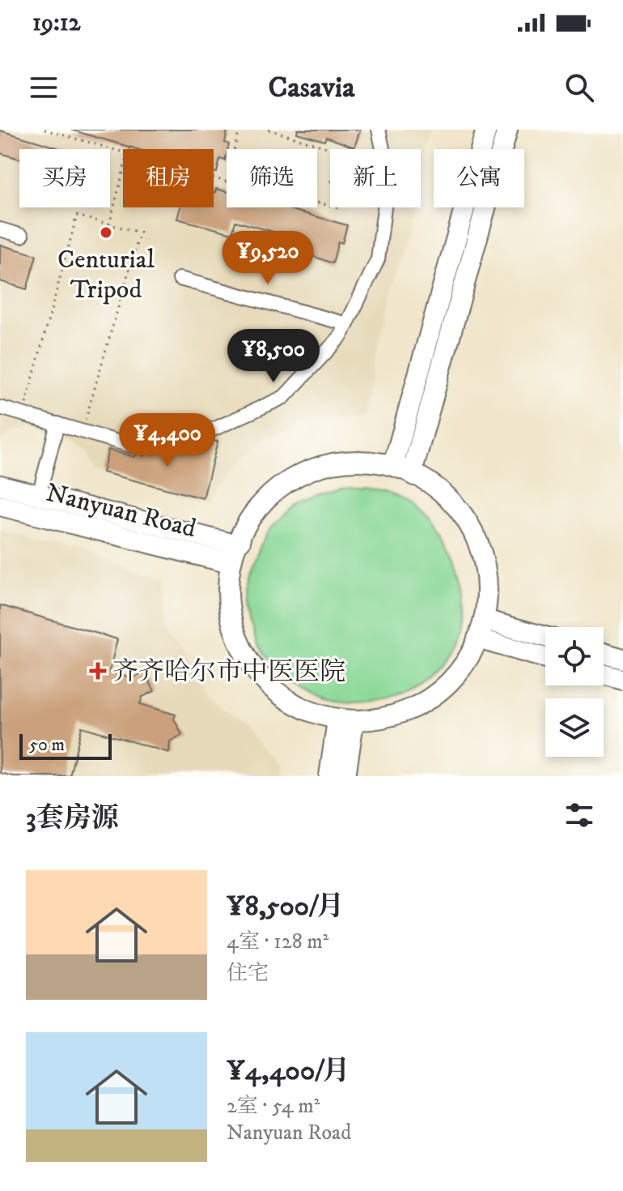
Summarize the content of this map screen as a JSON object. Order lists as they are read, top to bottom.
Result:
{
  "streets": {
    "main road": ["Nanyuan Road"]
  },
  "places": {
    "other": ["Centurial Tripod"],
    "health": ["齐齐哈尔市中医医院"]
  },
  "scale_bar": "50 m",
  "page": {
    "status": "19:12",
    "header": "Casavia",
    "chip": [
      "买房",
      "租房",
      "筛选",
      "新上",
      "公寓"
    ],
    "price": ["¥9,520", "¥8,500", "¥4,400"],
    "scale": "50 m",
    "heading": "3套房源",
    "list": [
      {
        "name": "¥8,500/月",
        "note": "4室 · 128 m² · 住宅"
      },
      {
        "name": "¥4,400/月",
        "note": "2室 · 54 m² · Nanyuan Road"
      }
    ]
  }
}
